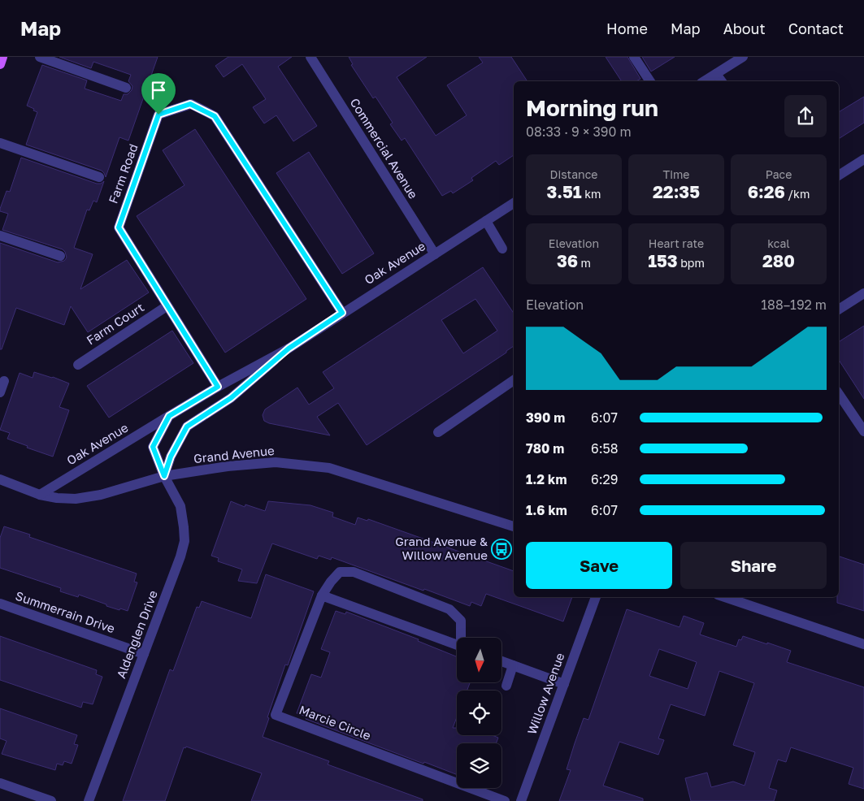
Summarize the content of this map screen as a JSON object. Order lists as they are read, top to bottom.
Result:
{
  "streets": {
    "street": [
      "Commercial Avenue",
      "Farm Road",
      "Oak Avenue",
      "Farm Court",
      "Grand Avenue",
      "Summerrain Drive",
      "Aldenglen Drive",
      "Willow Avenue",
      "Marcie Circle"
    ]
  },
  "crossings": [
    ["Commercial Avenue", "Oak Avenue"],
    ["Farm Road", "Oak Avenue"],
    ["Farm Road", "Farm Court"],
    ["Oak Avenue", "Grand Avenue"],
    ["Oak Avenue", "Aldenglen Drive"],
    ["Grand Avenue", "Aldenglen Drive"],
    ["Summerrain Drive", "Aldenglen Drive"]
  ],
  "places": {
    "bus stop": ["Grand Avenue & Willow Avenue"]
  },
  "north": "bottom",
  "page": {
    "header": "Map",
    "nav": [
      "Home",
      "Map",
      "About",
      "Contact"
    ],
    "heading": ["Morning run", "08:33 · 9 × 390 m"],
    "stats": [
      ["Distance", "3.51 km"],
      ["Time", "22:35"],
      ["Pace", "6:26 /km"],
      ["Elevation", "36 m"],
      ["Heart rate", "153 bpm"],
      ["kcal", "280"]
    ],
    "chart": ["Elevation", "188–192 m"],
    "list": [
      {
        "name": "390 m",
        "note": "6:07"
      },
      {
        "name": "780 m",
        "note": "6:58"
      },
      {
        "name": "1.2 km",
        "note": "6:29"
      },
      {
        "name": "1.6 km",
        "note": "6:07"
      }
    ],
    "buttons": ["Save", "Share"]
  }
}
